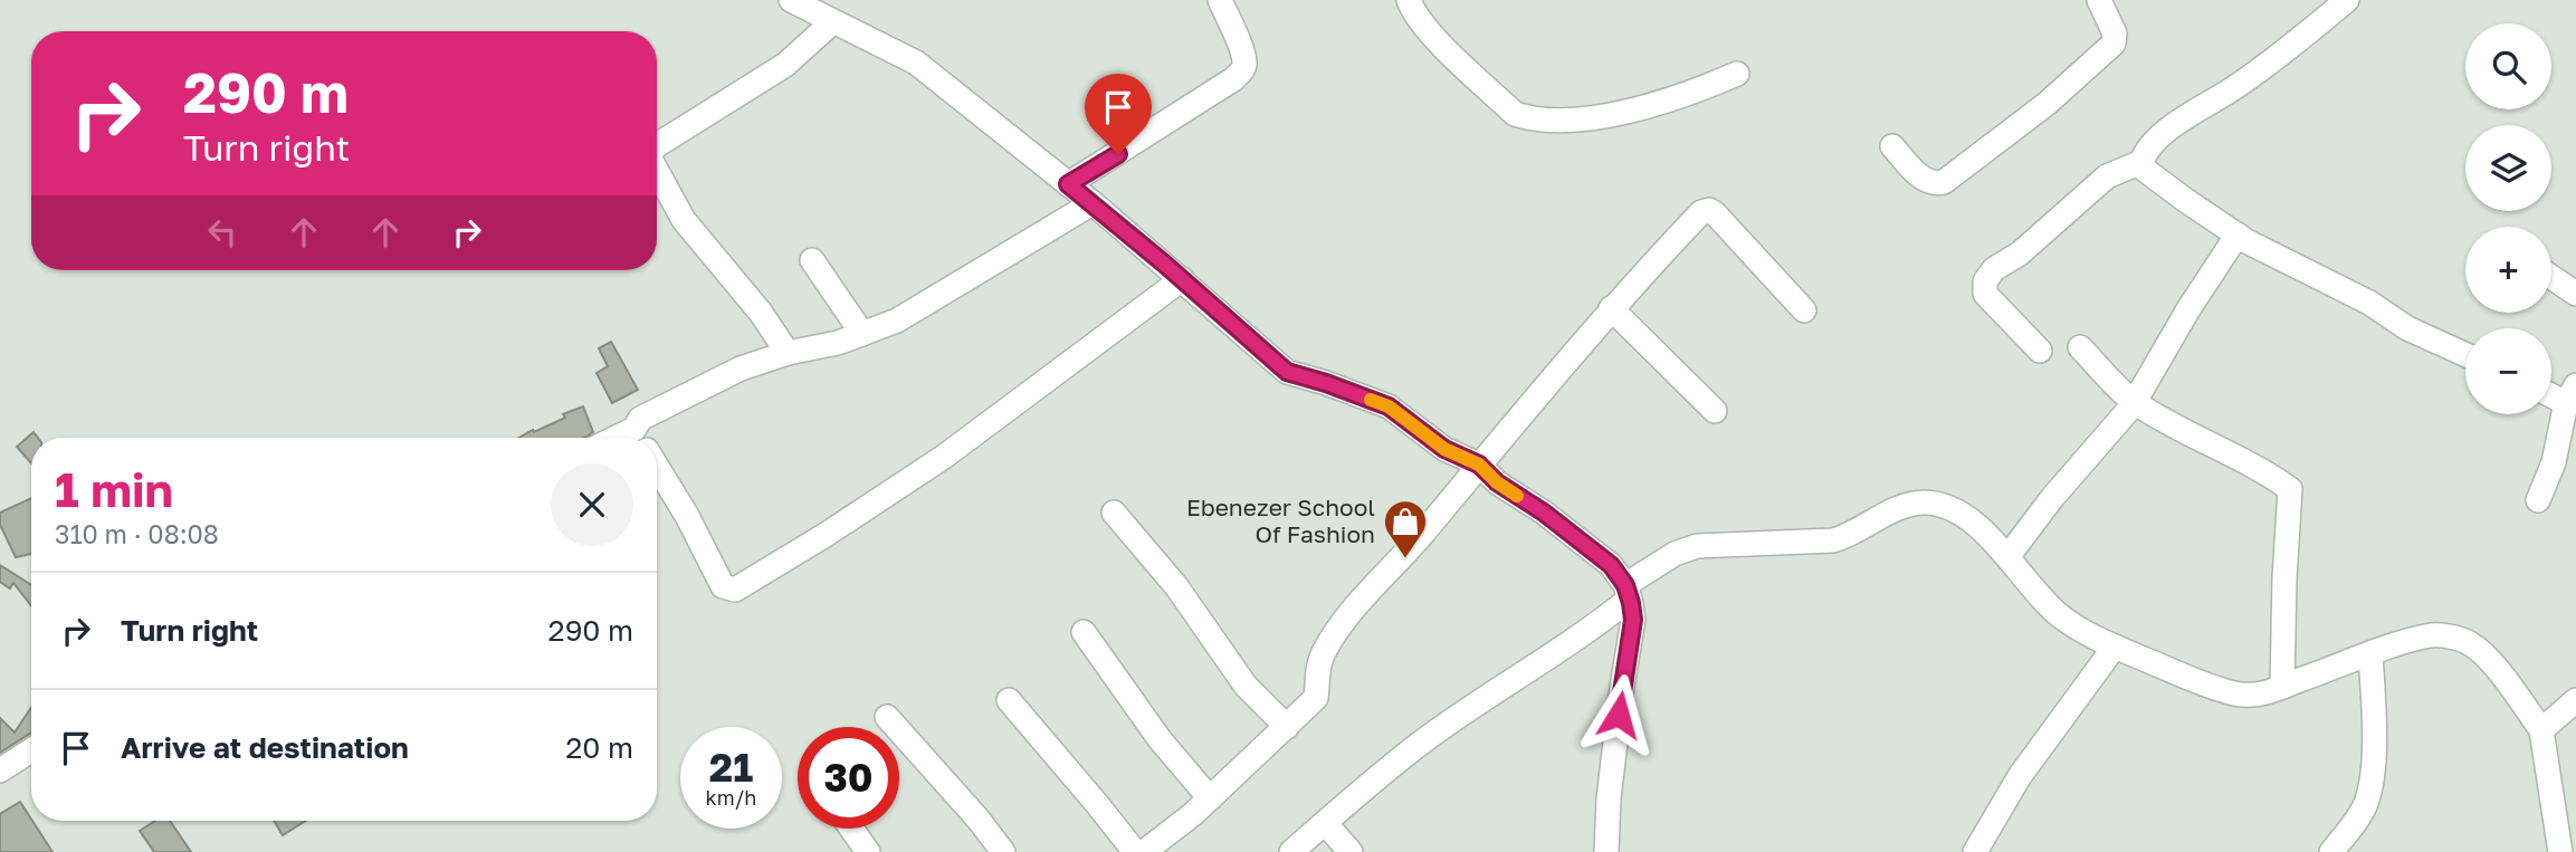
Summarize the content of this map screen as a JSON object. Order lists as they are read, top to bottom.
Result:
{
  "places": {
    "shop": ["Ebenezer School Of Fashion"]
  },
  "page": {
    "map_buttons": ["+", "−"],
    "turn": ["290 m", "Turn right"],
    "heading": ["1 min", "310 m · 08:08"],
    "list": [
      {
        "name": "Turn right",
        "value": "290 m"
      },
      {
        "name": "Arrive at destination",
        "value": "20 m"
      }
    ],
    "speed": "21 km/h",
    "limit": "30"
  }
}
